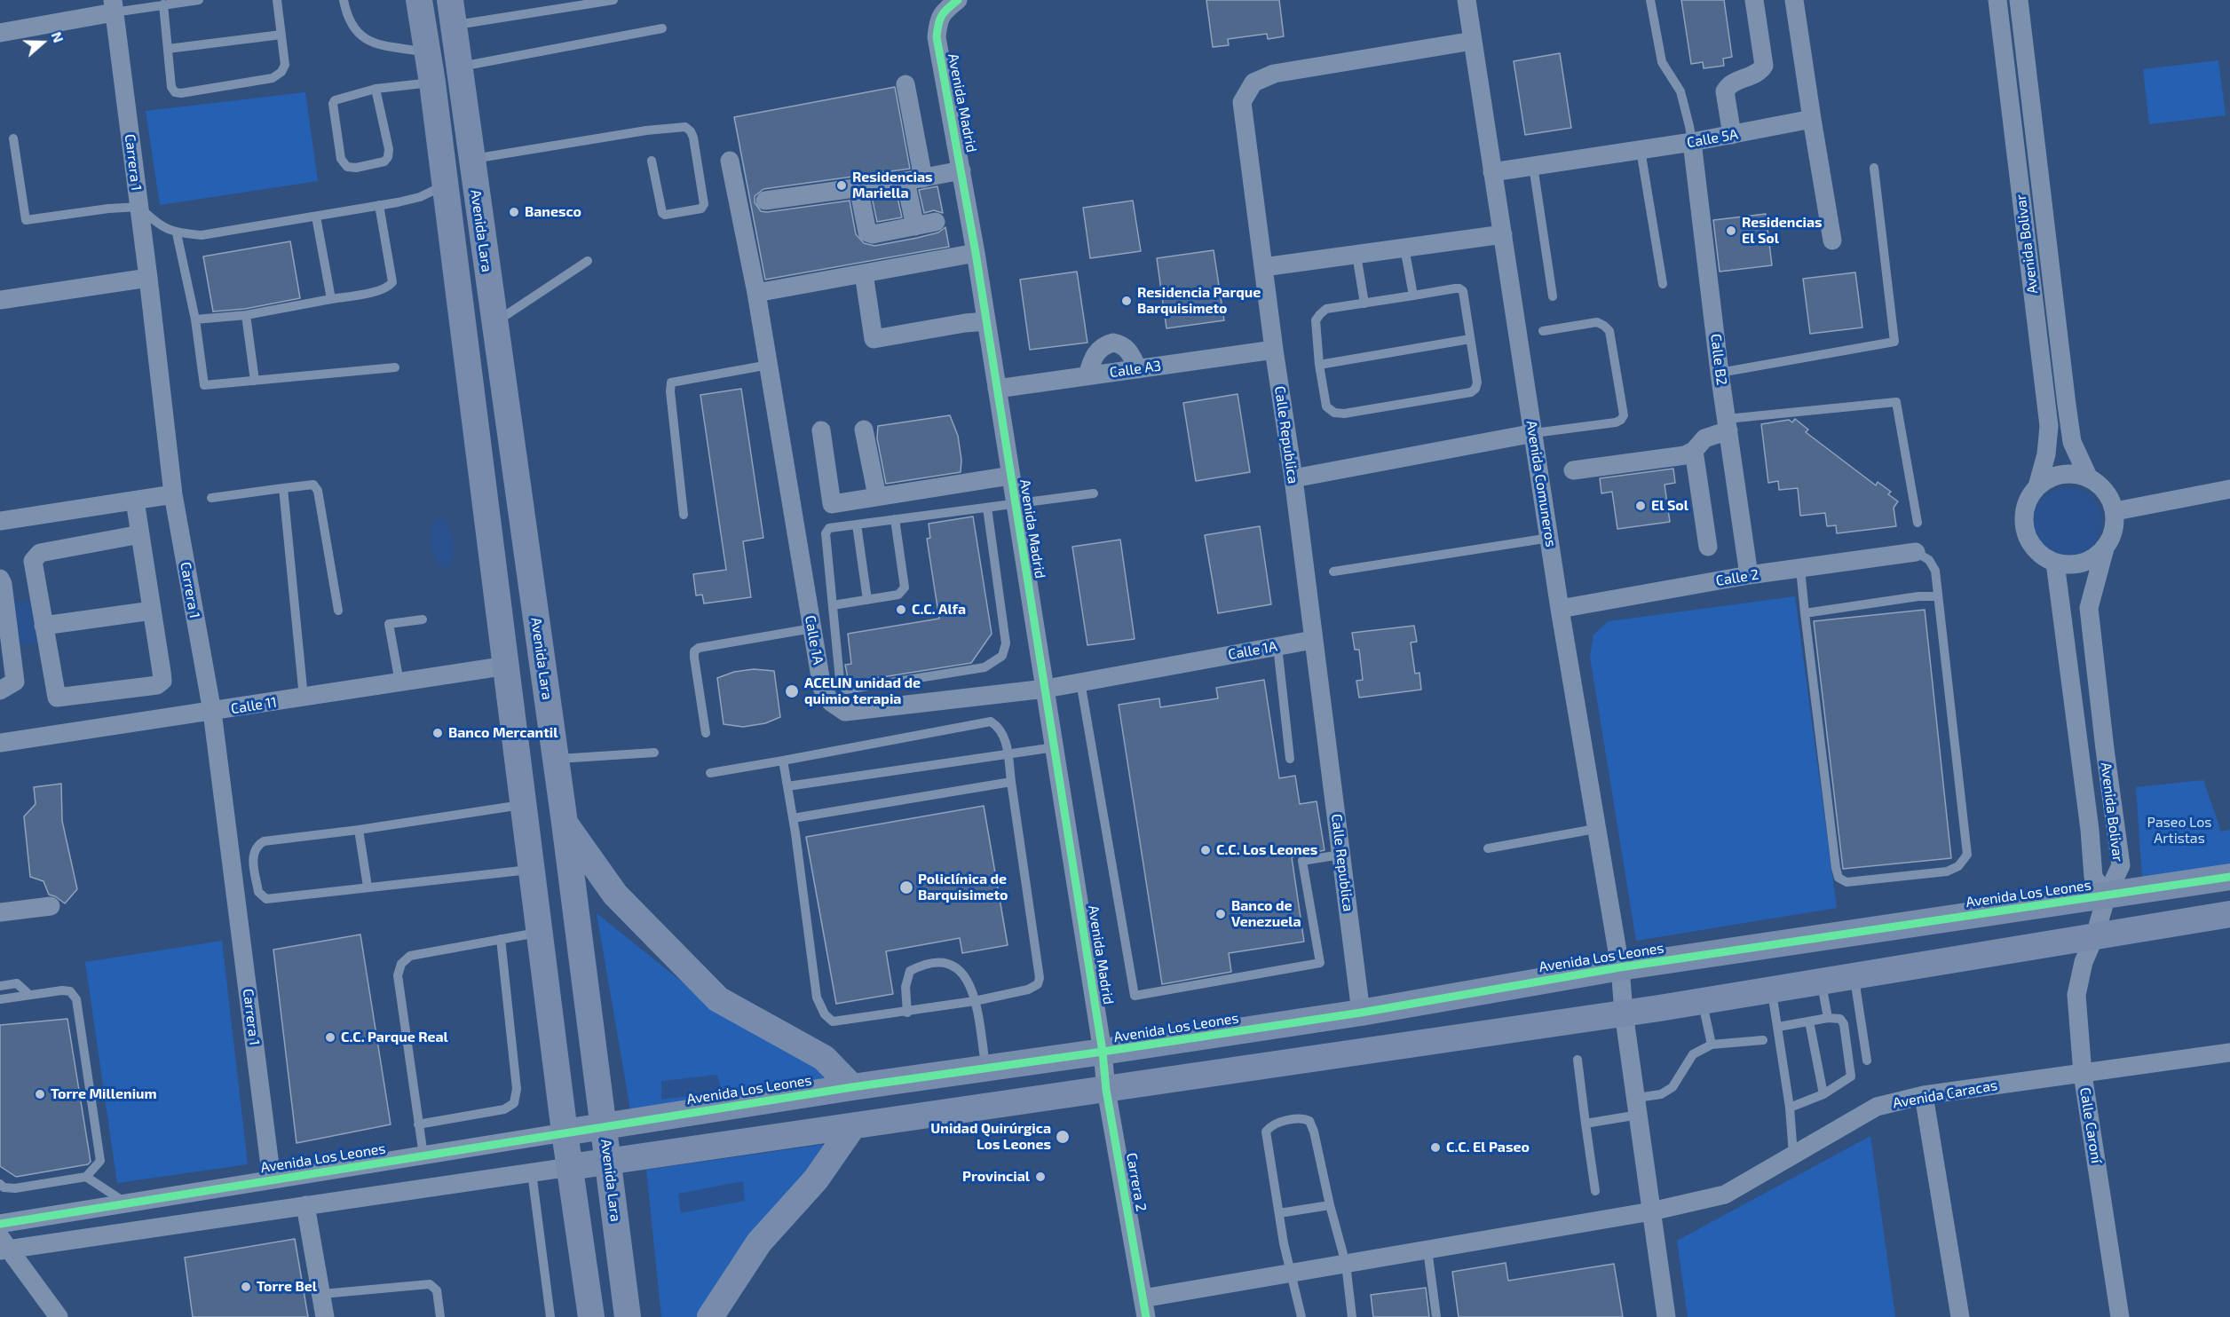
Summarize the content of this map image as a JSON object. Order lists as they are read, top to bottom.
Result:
{
  "streets": {
    "street": [
      "Avenida Madrid",
      "Calle 5A",
      "Carrera 1",
      "Avenida Lara",
      "Avenida Bolivar",
      "Calle B2",
      "Calle A3",
      "Calle Republica",
      "Avenida Comuneros",
      "Calle 2",
      "Calle 1A",
      "Calle 11",
      "Avenida Los Leones",
      "Avenida Caracas",
      "Calle Caroní",
      "Carrera 2"
    ]
  },
  "crossings": [
    ["Avenida Madrid", "Calle A3"],
    ["Avenida Madrid", "Calle 1A"],
    ["Avenida Madrid", "Avenida Los Leones"],
    ["Avenida Madrid", "Carrera 2"],
    ["Calle 5A", "Calle B2"],
    ["Calle 5A", "Avenida Comuneros"],
    ["Carrera 1", "Calle 11"],
    ["Carrera 1", "Avenida Los Leones"],
    ["Avenida Lara", "Calle 11"],
    ["Avenida Lara", "Avenida Los Leones"],
    ["Avenida Bolivar", "Avenida Los Leones"],
    ["Avenida Bolivar", "Calle Caroní"],
    ["Calle B2", "Calle 2"],
    ["Calle A3", "Calle Republica"],
    ["Calle Republica", "Avenida Comuneros"],
    ["Calle Republica", "Calle 1A"],
    ["Calle Republica", "Avenida Los Leones"],
    ["Avenida Comuneros", "Calle 2"],
    ["Avenida Comuneros", "Avenida Los Leones"],
    ["Avenida Comuneros", "Avenida Caracas"],
    ["Avenida Los Leones", "Calle Caroní"],
    ["Avenida Los Leones", "Carrera 2"],
    ["Avenida Caracas", "Calle Caroní"],
    ["Avenida Caracas", "Carrera 2"]
  ],
  "parks": ["Paseo Los Artistas"],
  "places": [
    "Residencias Mariella",
    "Banesco",
    "Residencias El Sol",
    "Residencia Parque Barquisimeto",
    "El Sol",
    "C.C. Alfa",
    "ACELIN unidad de quimio terapia",
    "Banco Mercantil",
    "C.C. Los Leones",
    "Policlínica de Barquisimeto",
    "Banco de Venezuela",
    "C.C. Parque Real",
    "Torre Millenium",
    "Unidad Quirúrgica Los Leones",
    "C.C. El Paseo",
    "Provincial",
    "Torre Bel"
  ],
  "north": "right"
}
